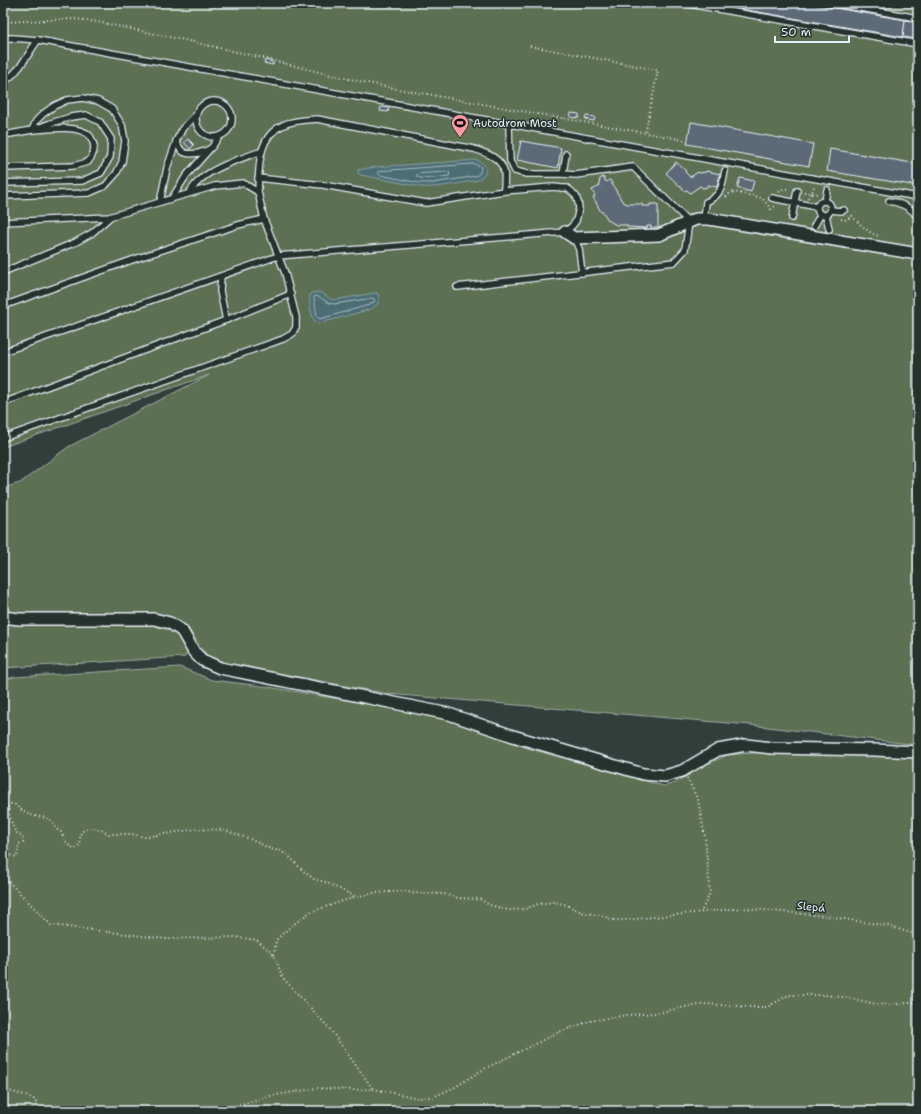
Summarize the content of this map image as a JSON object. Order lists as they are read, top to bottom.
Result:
{
  "streets": {
    "path": ["Slepá"]
  },
  "places": {
    "sports": ["Autodrom Most"]
  },
  "scale_bar": "50 m"
}
